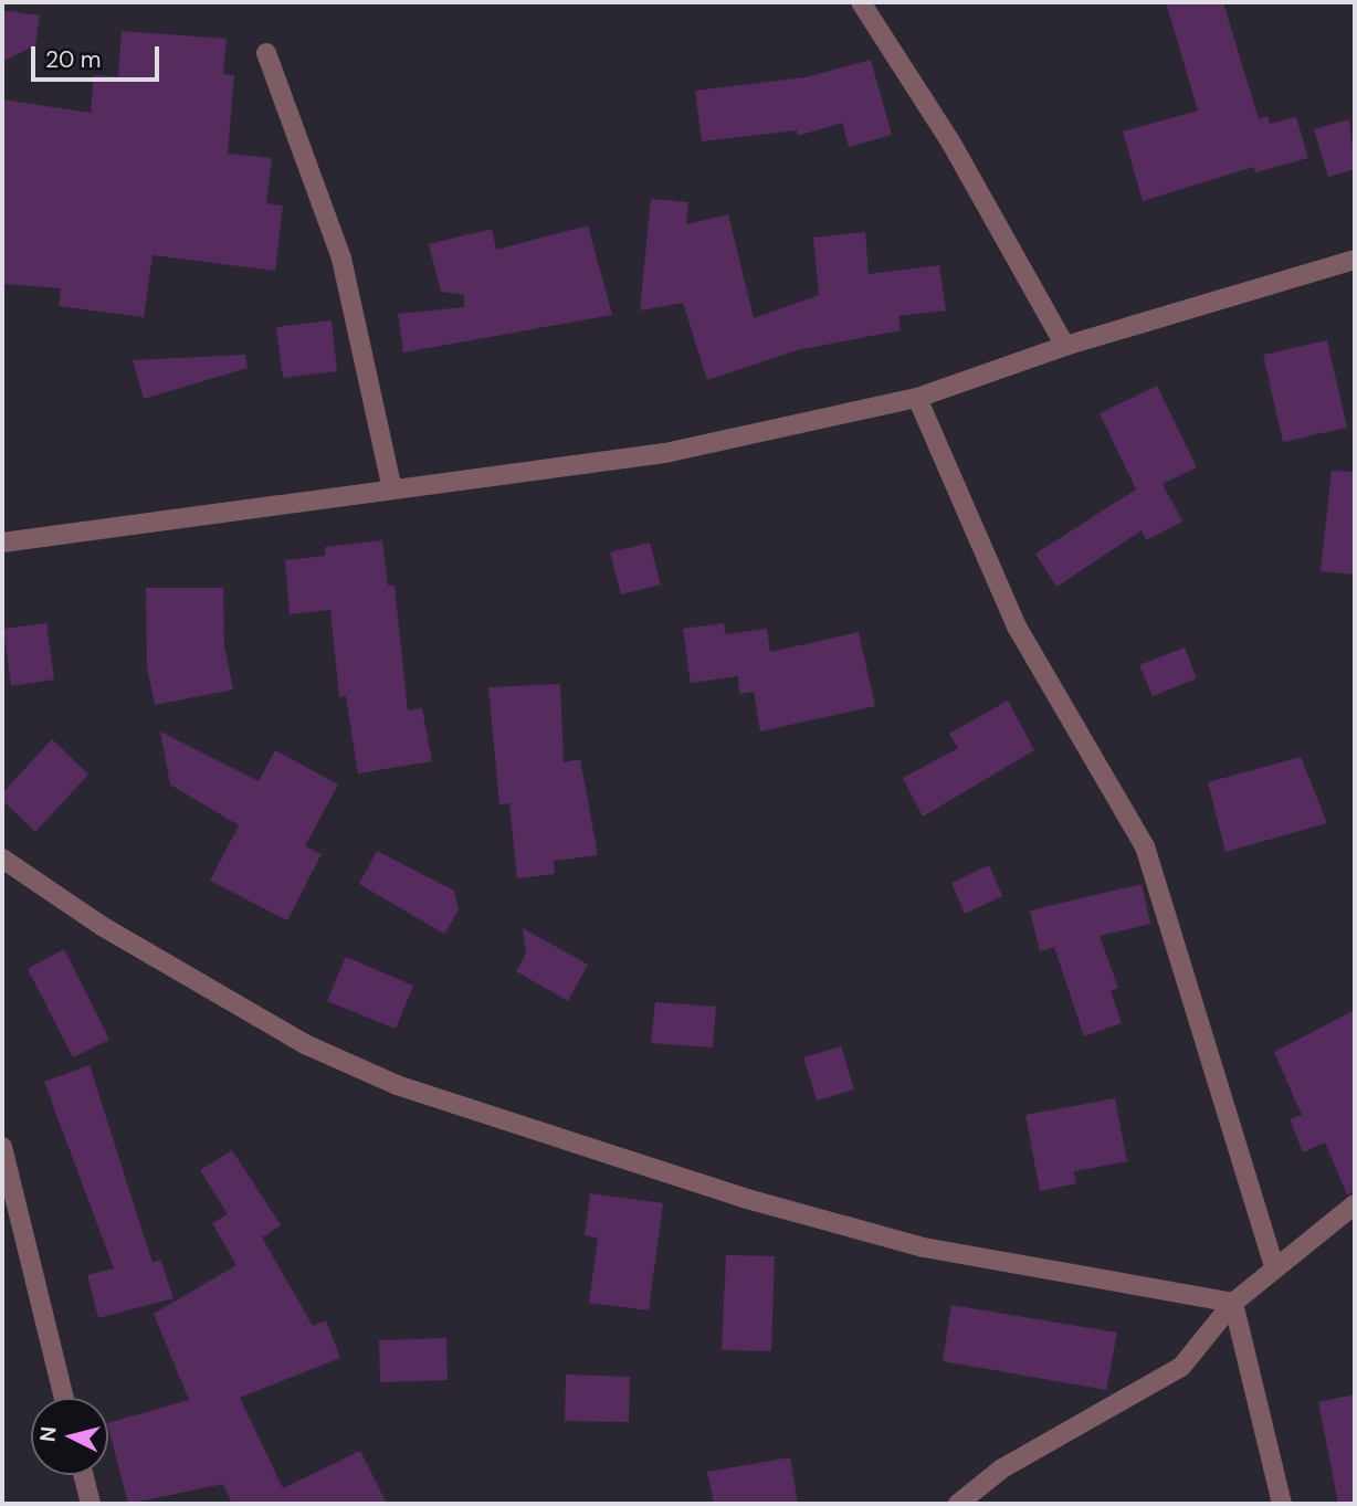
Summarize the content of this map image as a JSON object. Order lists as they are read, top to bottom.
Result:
{
  "scale_bar": "20 m",
  "north": "left"
}
